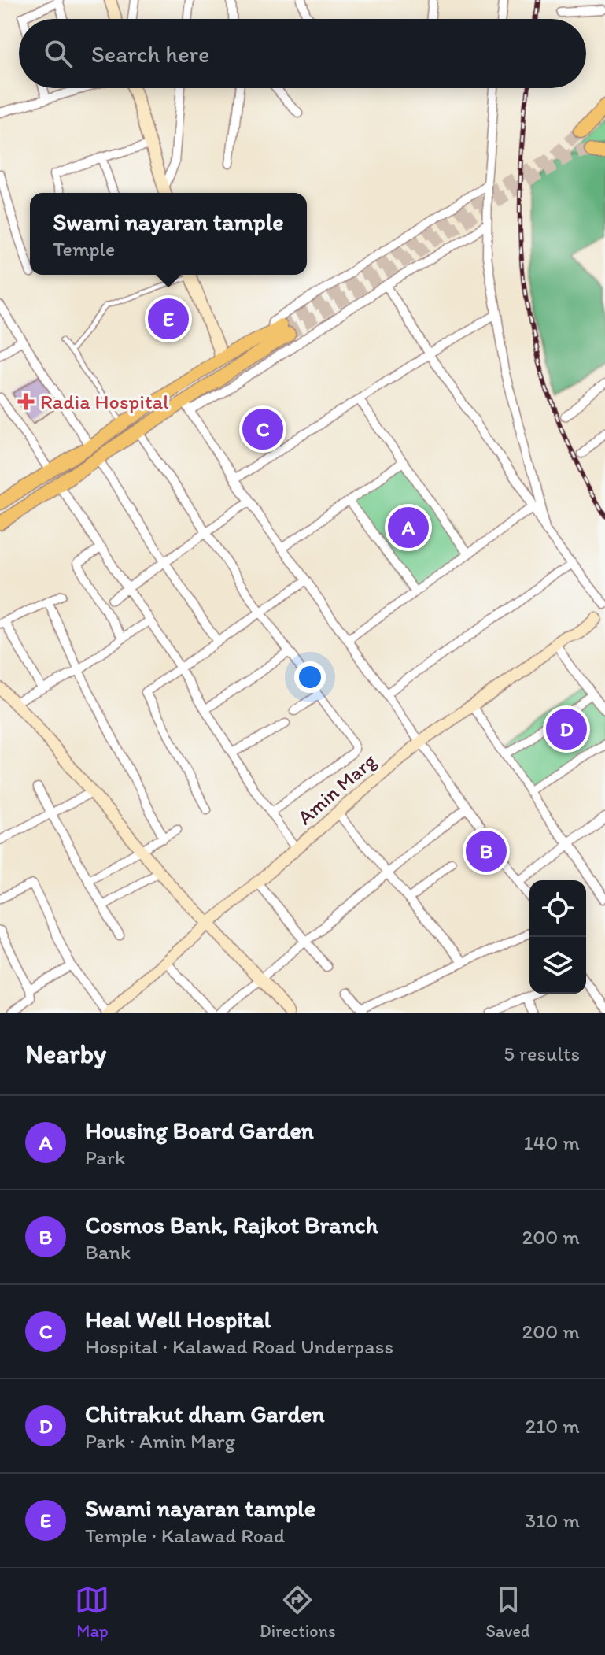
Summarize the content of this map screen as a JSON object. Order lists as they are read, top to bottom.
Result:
{
  "streets": {
    "street": ["Amin Marg"]
  },
  "places": {
    "health": ["Radia Hospital"]
  },
  "page": {
    "search": "Search here",
    "popup": ["Swami nayaran tample", "Temple"],
    "pins": [
      "E",
      "C",
      "A",
      "D",
      "B"
    ],
    "heading": ["Nearby", "5 results"],
    "list": [
      {
        "mark": "A",
        "name": "Housing Board Garden",
        "note": "Park",
        "value": "140 m"
      },
      {
        "mark": "B",
        "name": "Cosmos Bank, Rajkot Branch",
        "note": "Bank",
        "value": "200 m"
      },
      {
        "mark": "C",
        "name": "Heal Well Hospital",
        "note": "Hospital · Kalawad Road Underpass",
        "value": "200 m"
      },
      {
        "mark": "D",
        "name": "Chitrakut dham Garden",
        "note": "Park · Amin Marg",
        "value": "210 m"
      },
      {
        "mark": "E",
        "name": "Swami nayaran tample",
        "note": "Temple · Kalawad Road",
        "value": "310 m"
      }
    ],
    "nav": ["Map", "Directions", "Saved"]
  }
}
